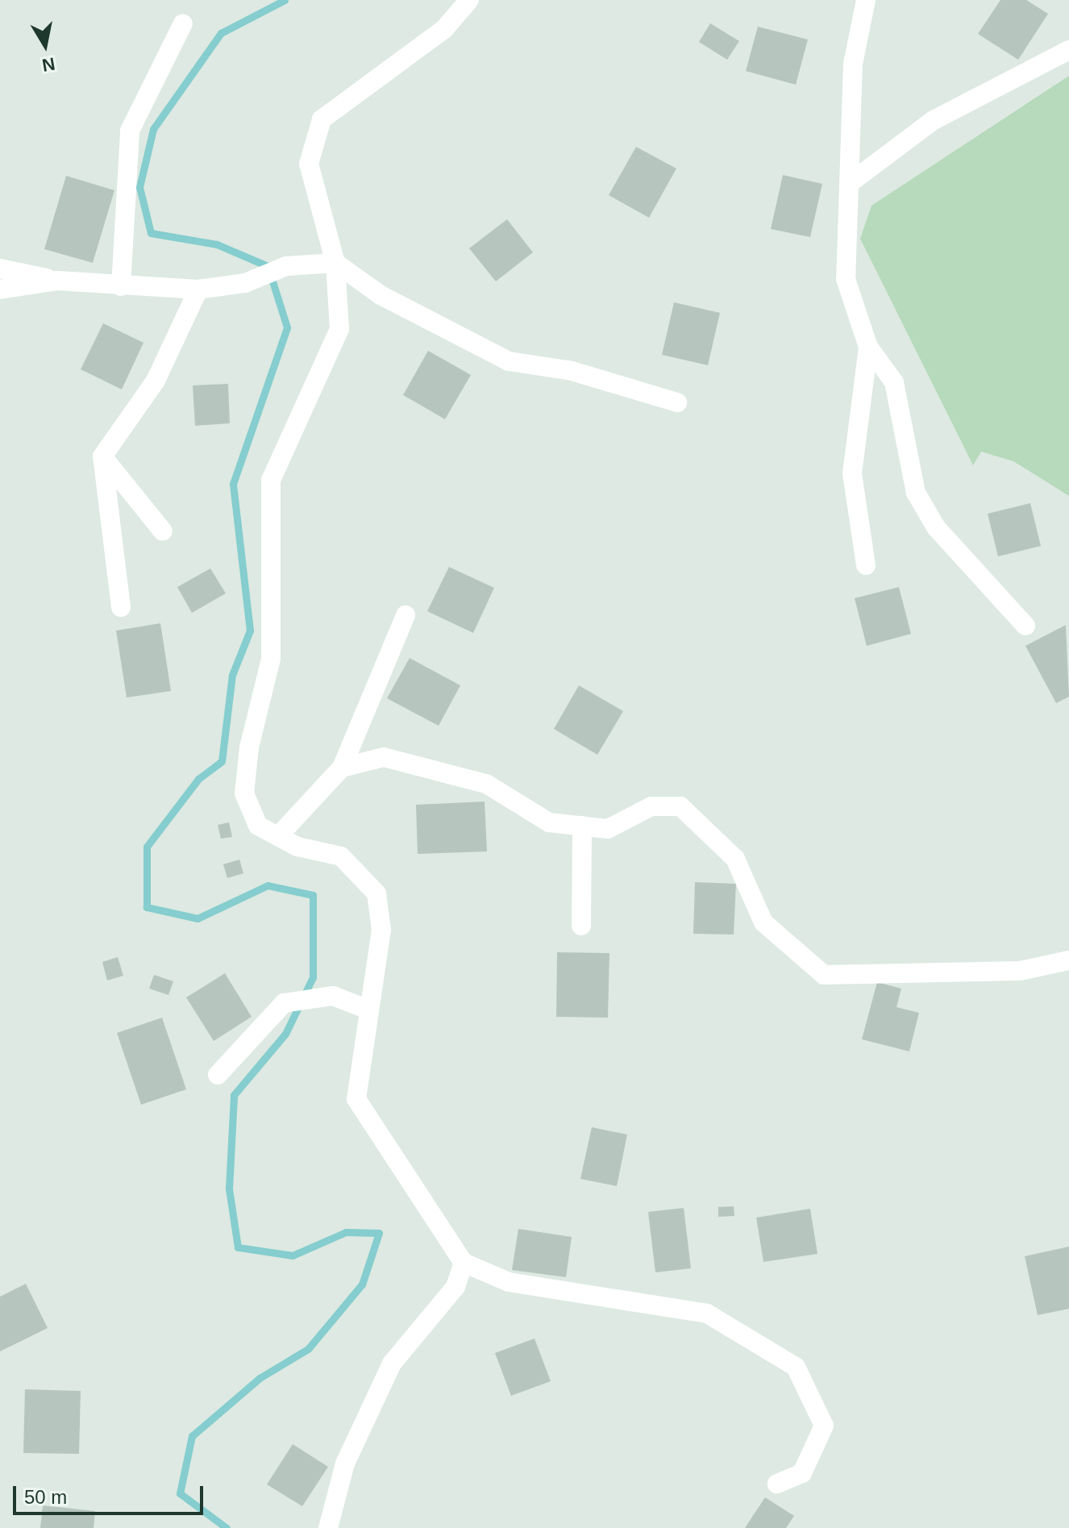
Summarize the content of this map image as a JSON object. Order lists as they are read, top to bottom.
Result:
{
  "scale_bar": "50 m",
  "north": "bottom"
}
